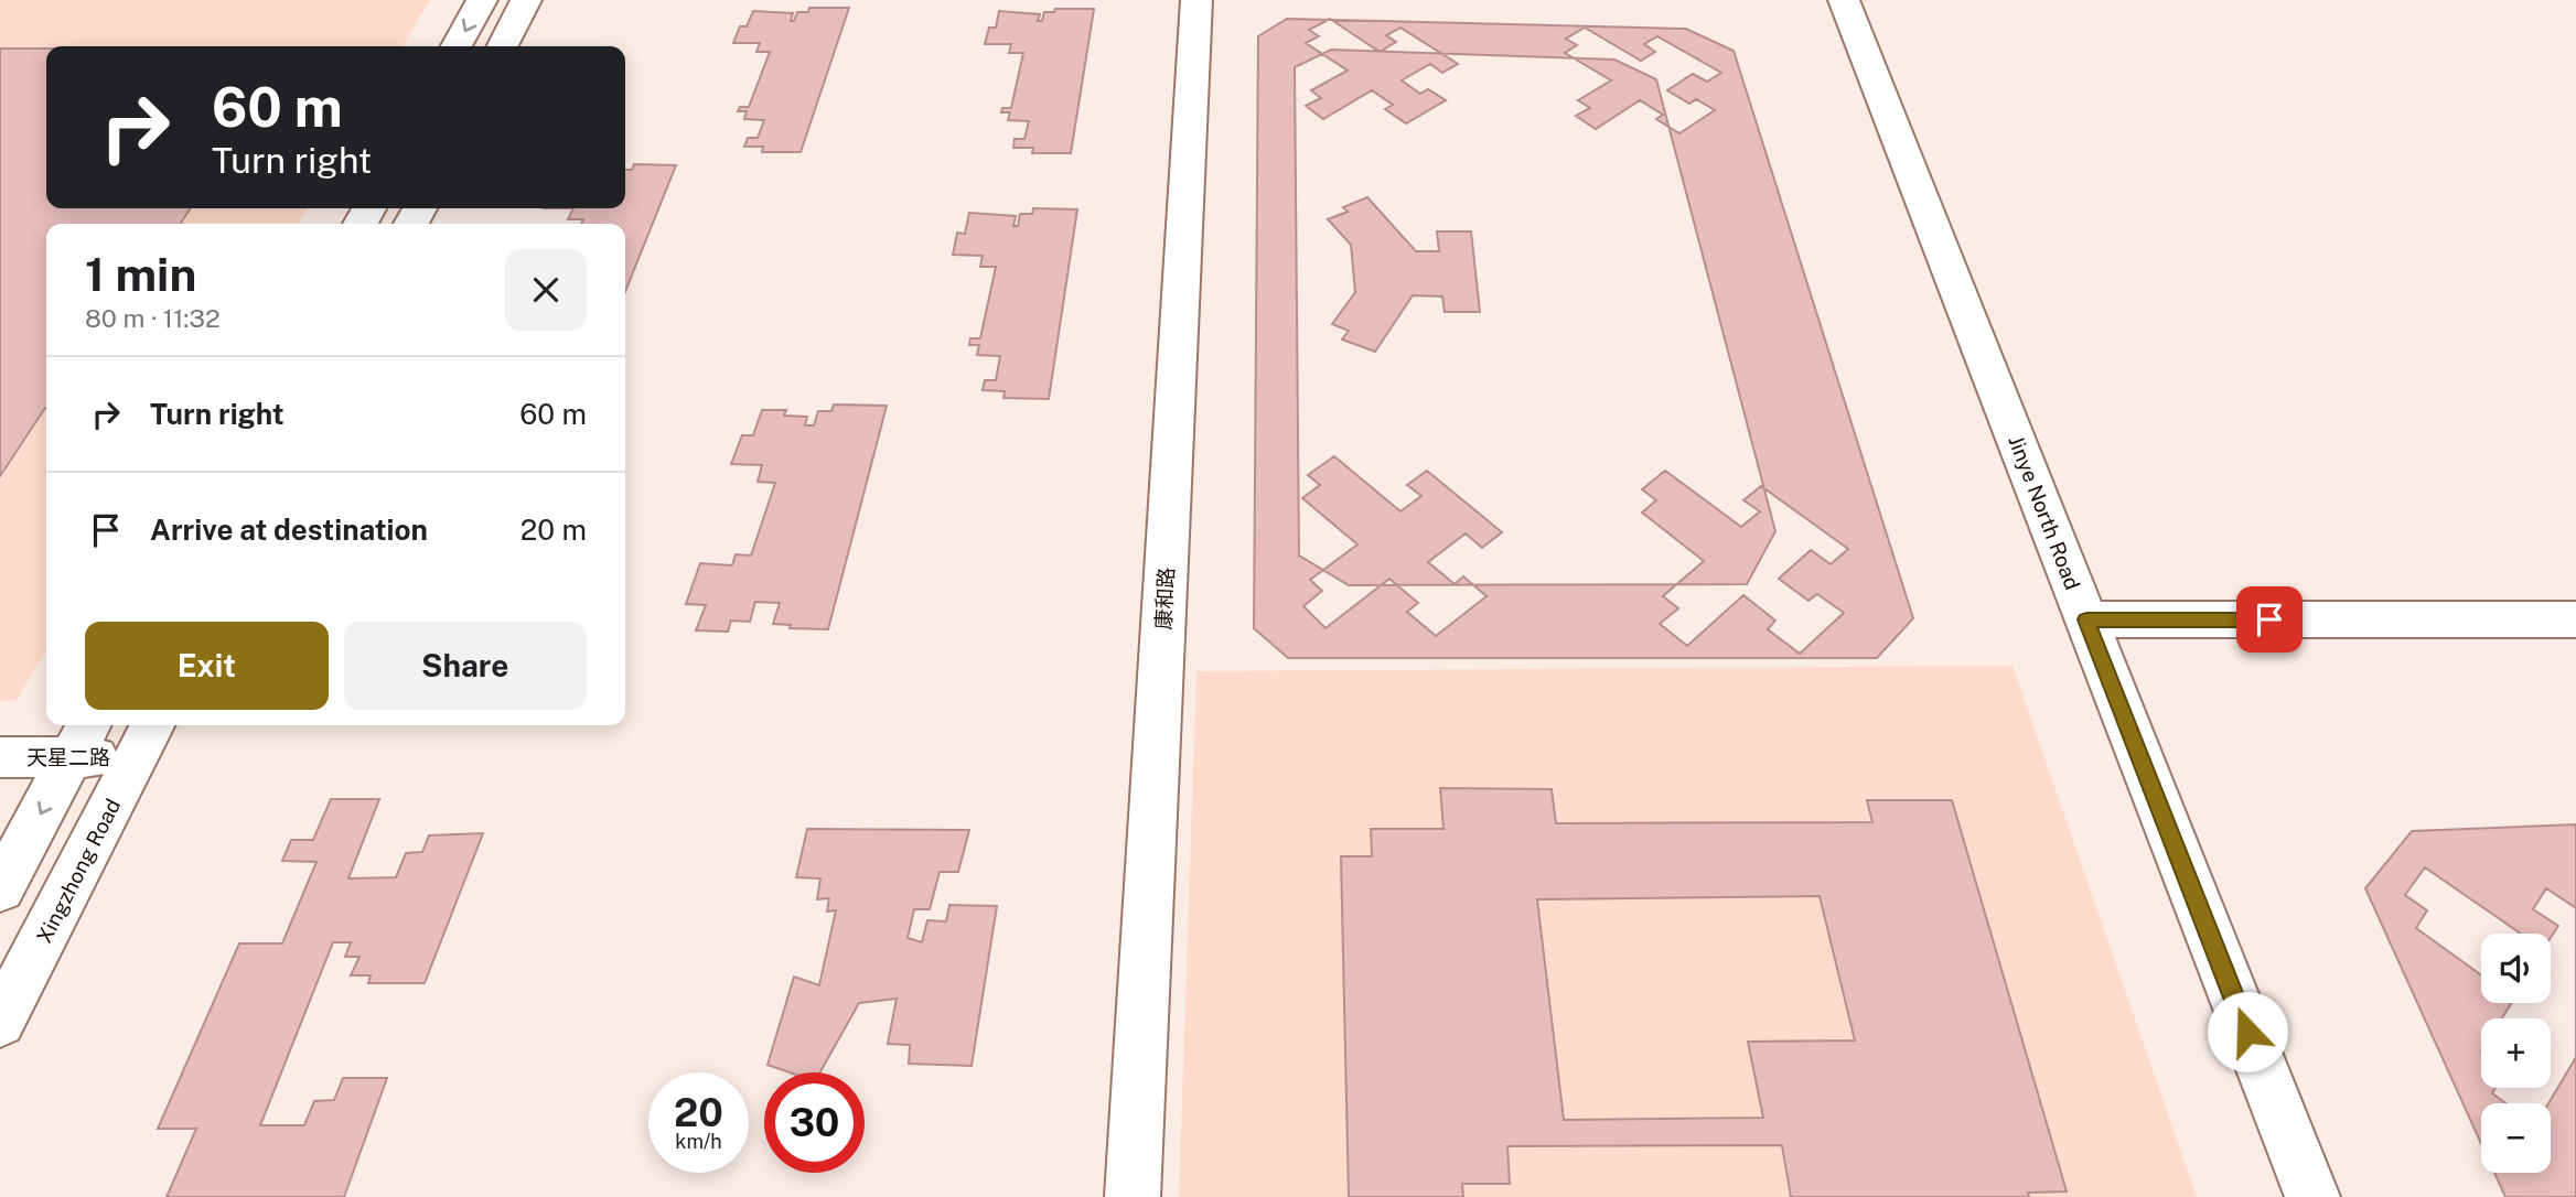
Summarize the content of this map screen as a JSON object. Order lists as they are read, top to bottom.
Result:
{
  "streets": {
    "street": [
      "Jinye North Road",
      "康和路",
      "天星二路",
      "Xingzhong Road"
    ]
  },
  "crossings": [
    ["天星二路", "Xingzhong Road"]
  ],
  "page": {
    "turn": ["60 m", "Turn right"],
    "heading": ["1 min", "80 m · 11:32"],
    "list": [
      {
        "name": "Turn right",
        "value": "60 m"
      },
      {
        "name": "Arrive at destination",
        "value": "20 m"
      }
    ],
    "buttons": ["Exit", "Share"],
    "map_buttons": ["+", "−"],
    "speed": "20 km/h",
    "limit": "30"
  }
}
